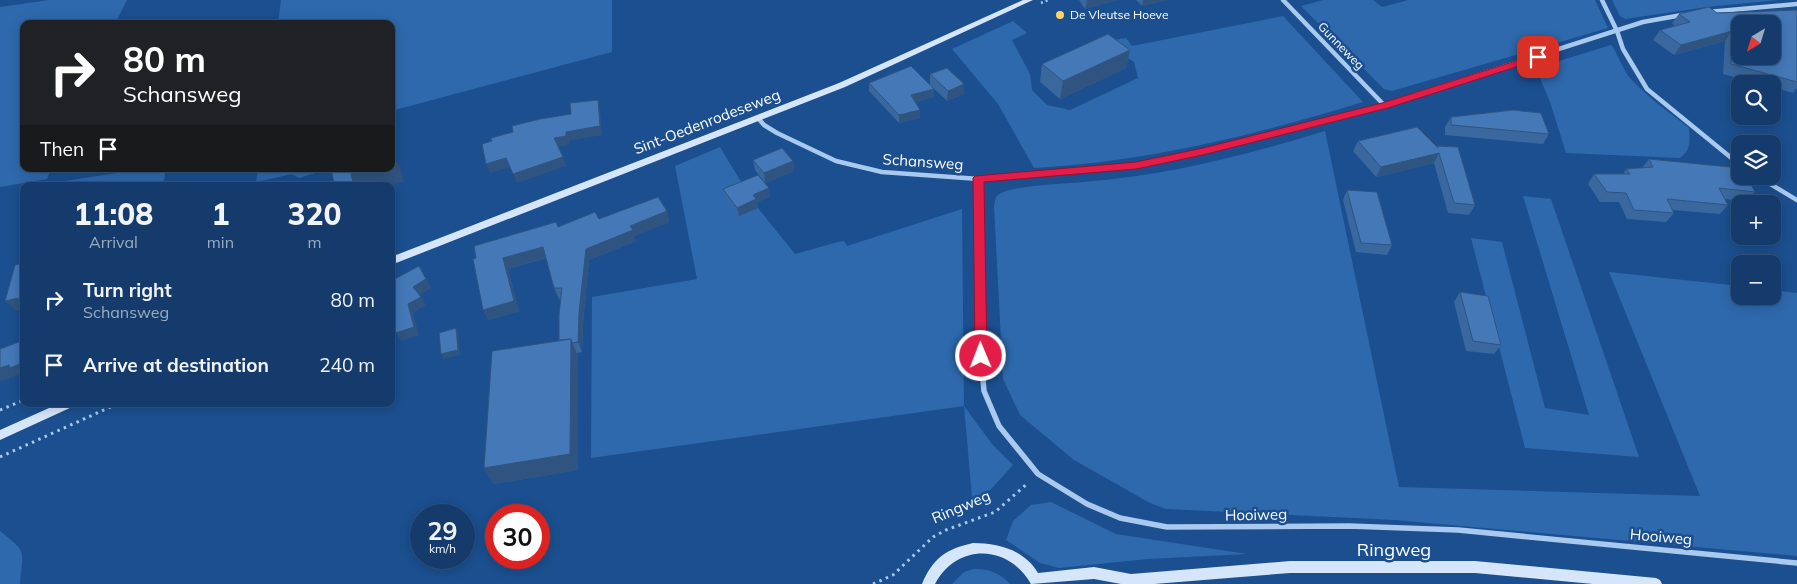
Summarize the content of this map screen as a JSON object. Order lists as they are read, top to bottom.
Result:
{
  "streets": {
    "street": [
      "Gunneweg",
      "Sint-Oedenrodeseweg",
      "Schansweg",
      "Ringweg",
      "Hooiweg"
    ]
  },
  "crossings": [
    ["Gunneweg", "Schansweg"],
    ["Sint-Oedenrodeseweg", "Schansweg"],
    ["Schansweg", "Hooiweg"],
    ["Ringweg", "Hooiweg"]
  ],
  "places": ["De Vleutse Hoeve"],
  "north": "bottom left",
  "page": {
    "map_buttons": ["+", "−"],
    "turn": ["80 m", "Schansweg"],
    "then": "Then",
    "eta": [
      "11:08",
      "Arrival",
      "1",
      "min",
      "320",
      "m"
    ],
    "list": [
      {
        "name": "Turn right",
        "note": "Schansweg",
        "value": "80 m"
      },
      {
        "name": "Arrive at destination",
        "value": "240 m"
      }
    ],
    "speed": "29 km/h",
    "limit": "30"
  }
}
